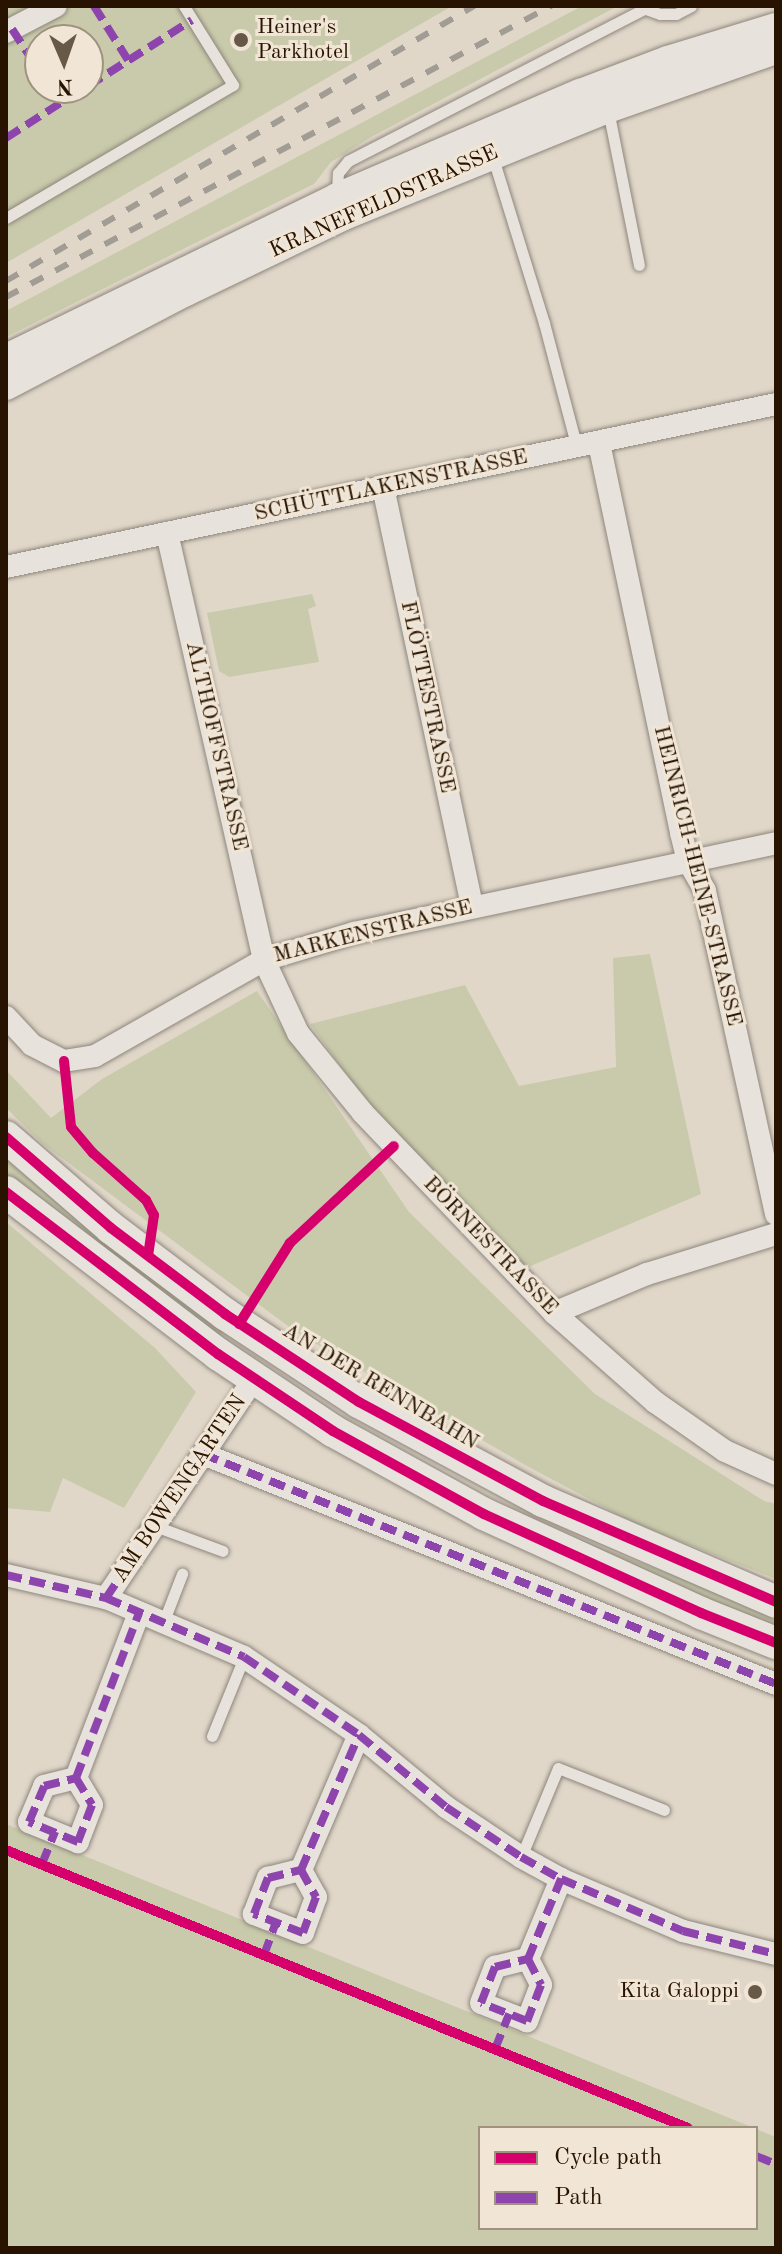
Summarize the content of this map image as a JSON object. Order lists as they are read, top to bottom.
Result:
{
  "streets": {
    "main road": ["AN DER RENNBAHN"],
    "street": [
      "KRANEFELDSTRASSE",
      "SCHÜTTLAKENSTRASSE",
      "FLÖTTESTRASSE",
      "ALTHOFFSTRASSE",
      "HEINRICH-HEINE-STRASSE",
      "MARKENSTRASSE",
      "BÖRNESTRASSE",
      "AM BOWENGARTEN"
    ]
  },
  "crossings": [
    ["SCHÜTTLAKENSTRASSE", "FLÖTTESTRASSE"],
    ["SCHÜTTLAKENSTRASSE", "ALTHOFFSTRASSE"],
    ["SCHÜTTLAKENSTRASSE", "HEINRICH-HEINE-STRASSE"],
    ["FLÖTTESTRASSE", "MARKENSTRASSE"],
    ["ALTHOFFSTRASSE", "MARKENSTRASSE"],
    ["ALTHOFFSTRASSE", "BÖRNESTRASSE"],
    ["HEINRICH-HEINE-STRASSE", "MARKENSTRASSE"],
    ["MARKENSTRASSE", "BÖRNESTRASSE"]
  ],
  "places": ["Heiner's Parkhotel", "Kita Galoppi"],
  "legend": ["Cycle path", "Path"],
  "north": "bottom"
}
